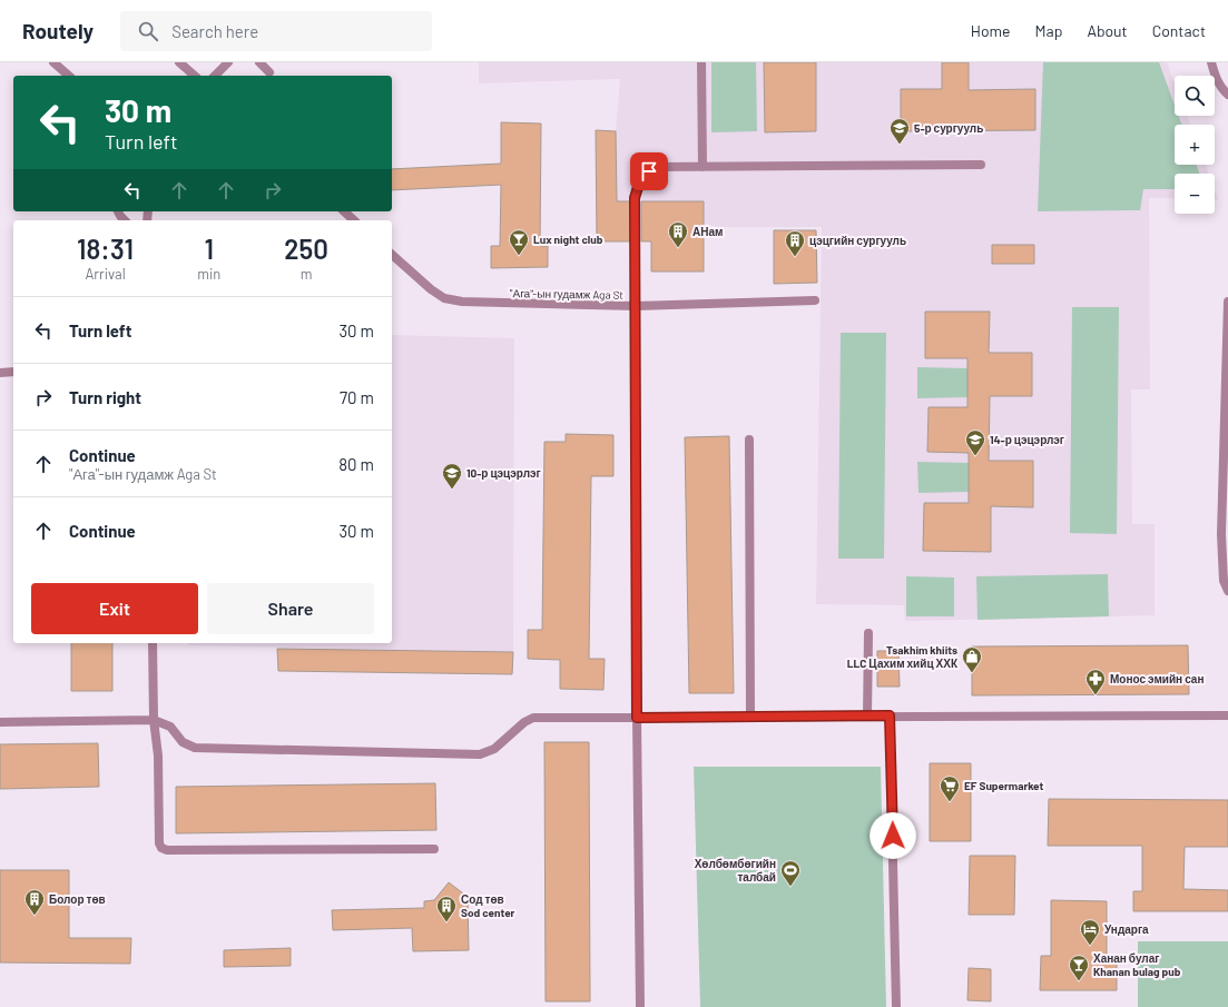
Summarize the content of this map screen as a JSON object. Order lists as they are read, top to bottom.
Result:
{
  "streets": {
    "street": ["\"Ага\"-ын гудамж Aga St"]
  },
  "places": {
    "school or university": ["5-р сургууль", "14-р цэцэрлэг", "10-р цэцэрлэг"],
    "building": [
      "АНам",
      "цэцгийн сургууль",
      "Болор төв",
      "Сод төв Sod center"
    ],
    "bar": ["Lux night club", "Ханан булаг Khanan bulag pub"],
    "shop": ["Tsakhim khiits LLC Цахим хийц ХХК"],
    "pharmacy": ["Монос эмийн сан"],
    "supermarket": ["EF Supermarket"],
    "sports": ["Хөлбөмбөгийн талбай"],
    "hotel": ["Ундарга"]
  },
  "page": {
    "header": "Routely",
    "search": "Search here",
    "nav": [
      "Home",
      "Map",
      "About",
      "Contact"
    ],
    "map_buttons": ["+", "−"],
    "turn": ["30 m", "Turn left"],
    "eta": [
      "18:31",
      "Arrival",
      "1",
      "min",
      "250",
      "m"
    ],
    "list": [
      {
        "name": "Turn left",
        "value": "30 m"
      },
      {
        "name": "Turn right",
        "value": "70 m"
      },
      {
        "name": "Continue",
        "note": "\"Ага\"-ын гудамж Aga St",
        "value": "80 m"
      },
      {
        "name": "Continue",
        "value": "30 m"
      }
    ],
    "buttons": ["Exit", "Share"]
  }
}
